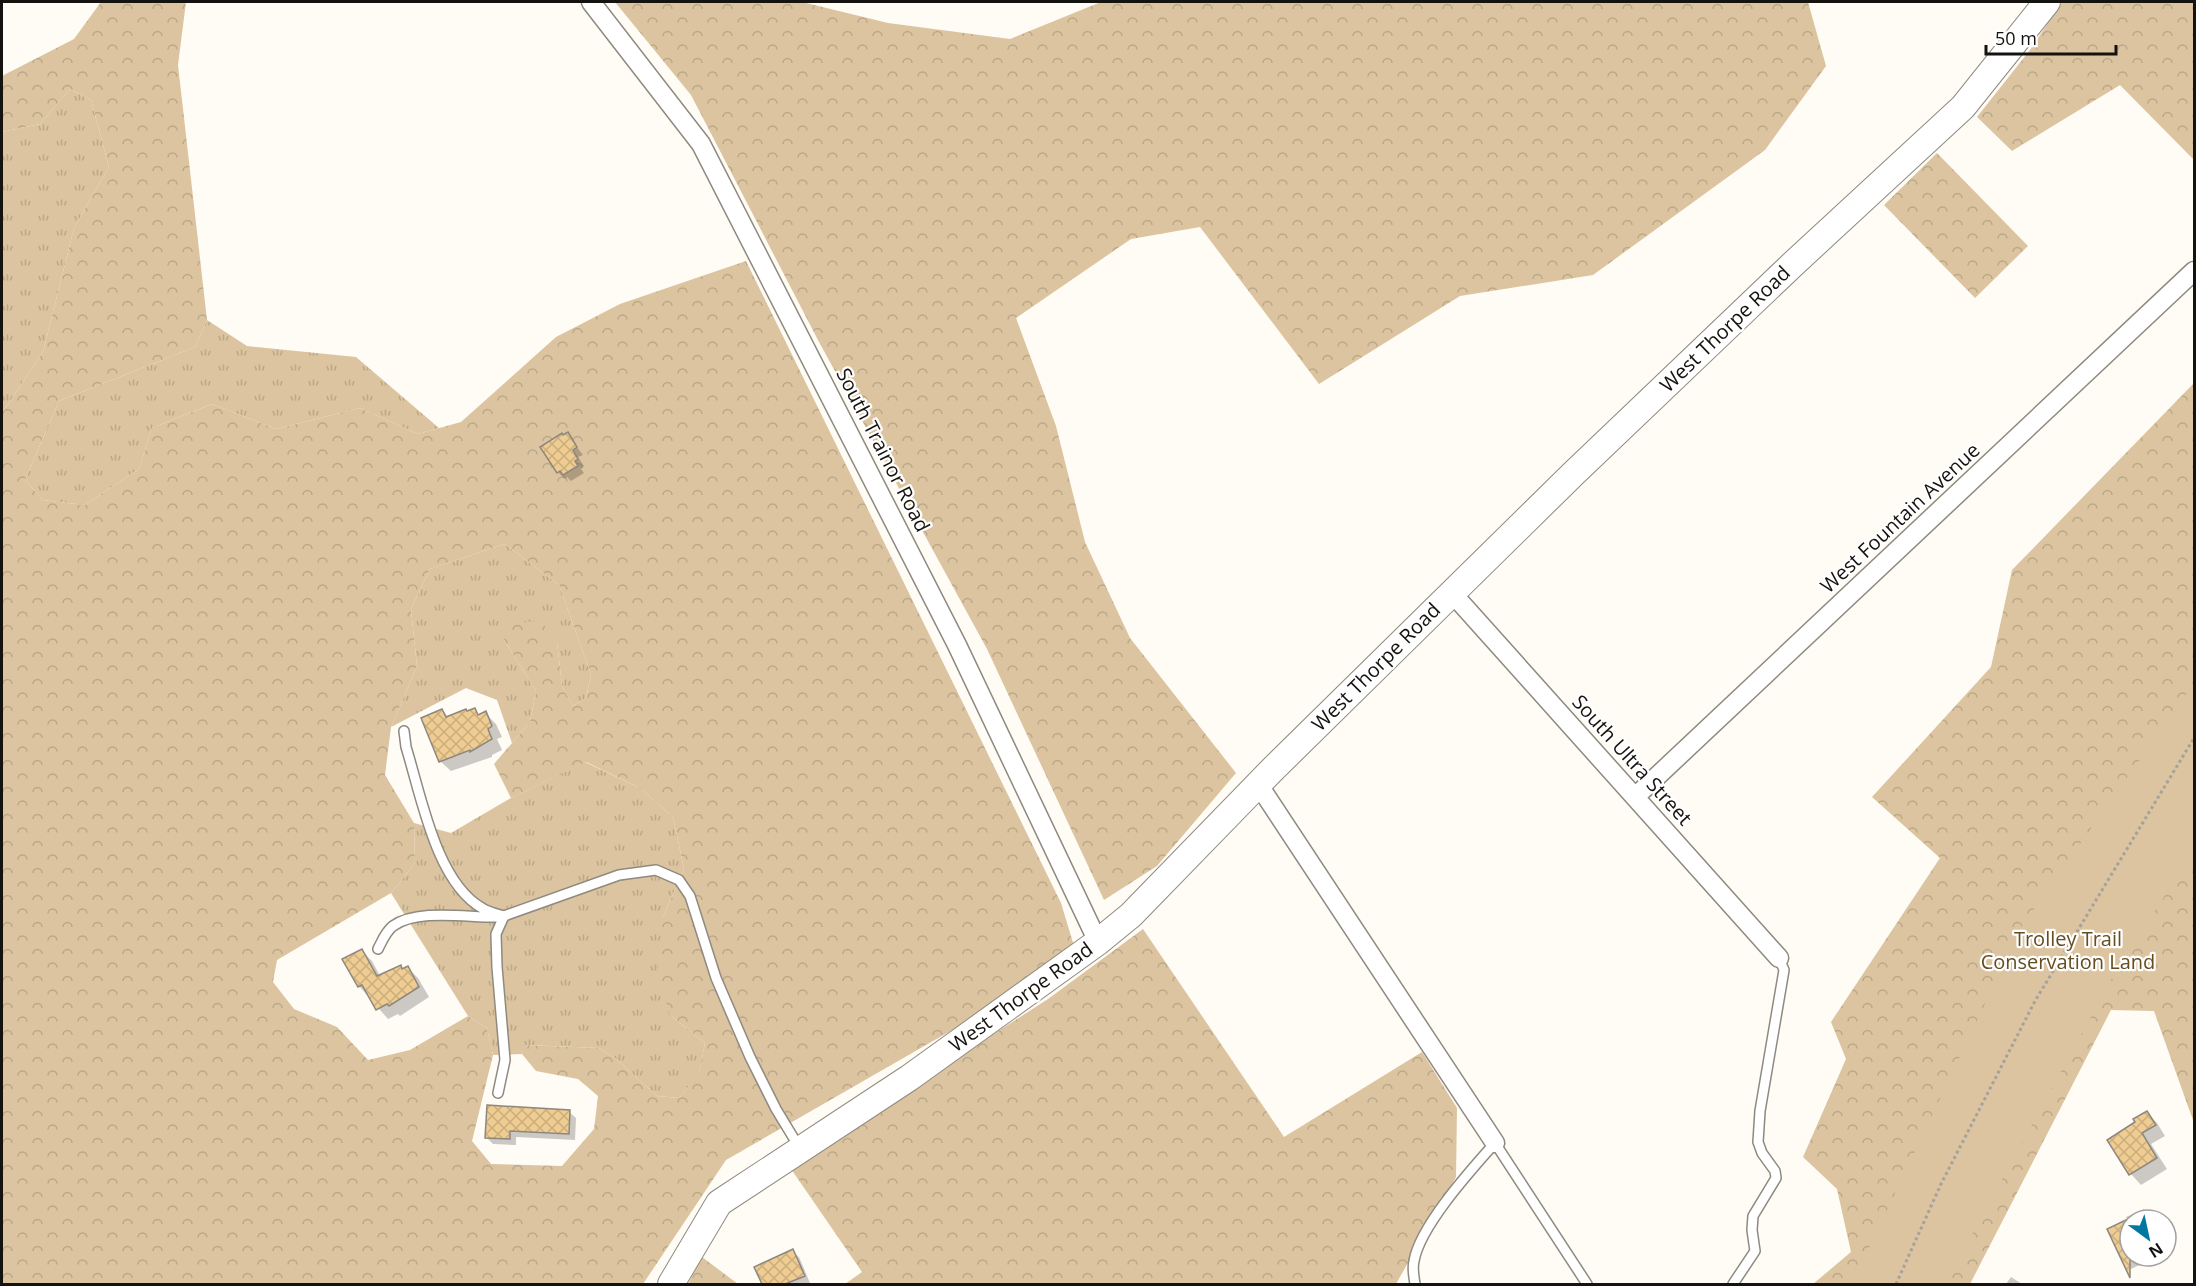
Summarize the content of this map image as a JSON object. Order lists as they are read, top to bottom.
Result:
{
  "streets": {
    "street": [
      "West Thorpe Road",
      "South Trainor Road",
      "West Fountain Avenue",
      "South Ultra Street"
    ]
  },
  "crossings": [
    ["West Thorpe Road", "South Trainor Road"],
    ["West Thorpe Road", "South Ultra Street"],
    ["West Fountain Avenue", "South Ultra Street"]
  ],
  "parks": ["Trolley Trail Conservation Land"],
  "scale_bar": "50 m",
  "north": "bottom right"
}
